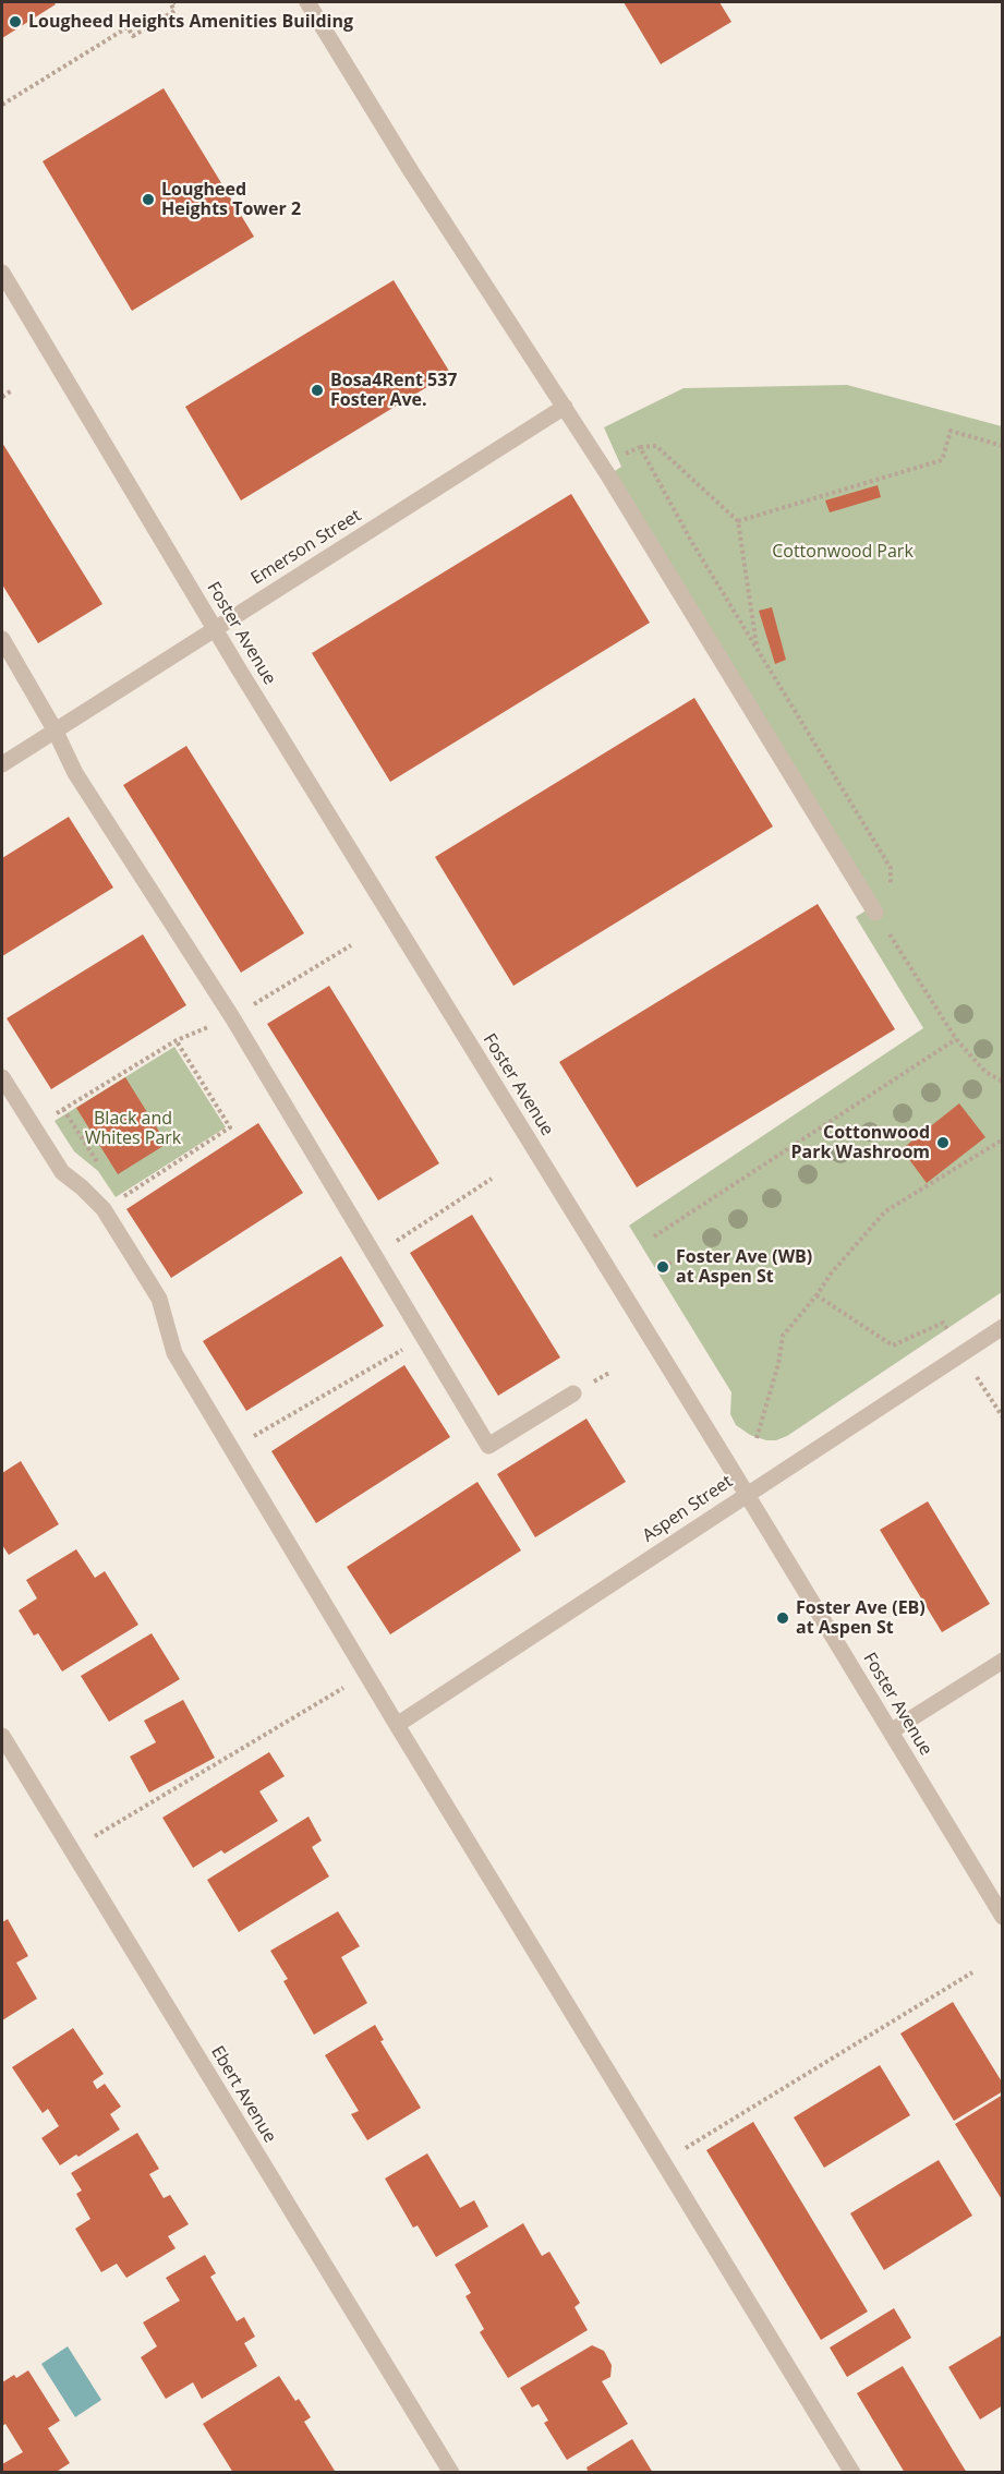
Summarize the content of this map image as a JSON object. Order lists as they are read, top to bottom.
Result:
{
  "streets": {
    "street": [
      "Emerson Street",
      "Foster Avenue",
      "Aspen Street",
      "Ebert Avenue"
    ]
  },
  "crossings": [
    ["Emerson Street", "Foster Avenue"],
    ["Foster Avenue", "Aspen Street"]
  ],
  "parks": ["Cottonwood Park", "Black and Whites Park"],
  "places": [
    "Lougheed Heights Amenities Building",
    "Lougheed Heights Tower 2",
    "Bosa4Rent 537 Foster Ave.",
    "Cottonwood Park Washroom",
    "Foster Ave (WB) at Aspen St",
    "Foster Ave (EB) at Aspen St"
  ]
}
